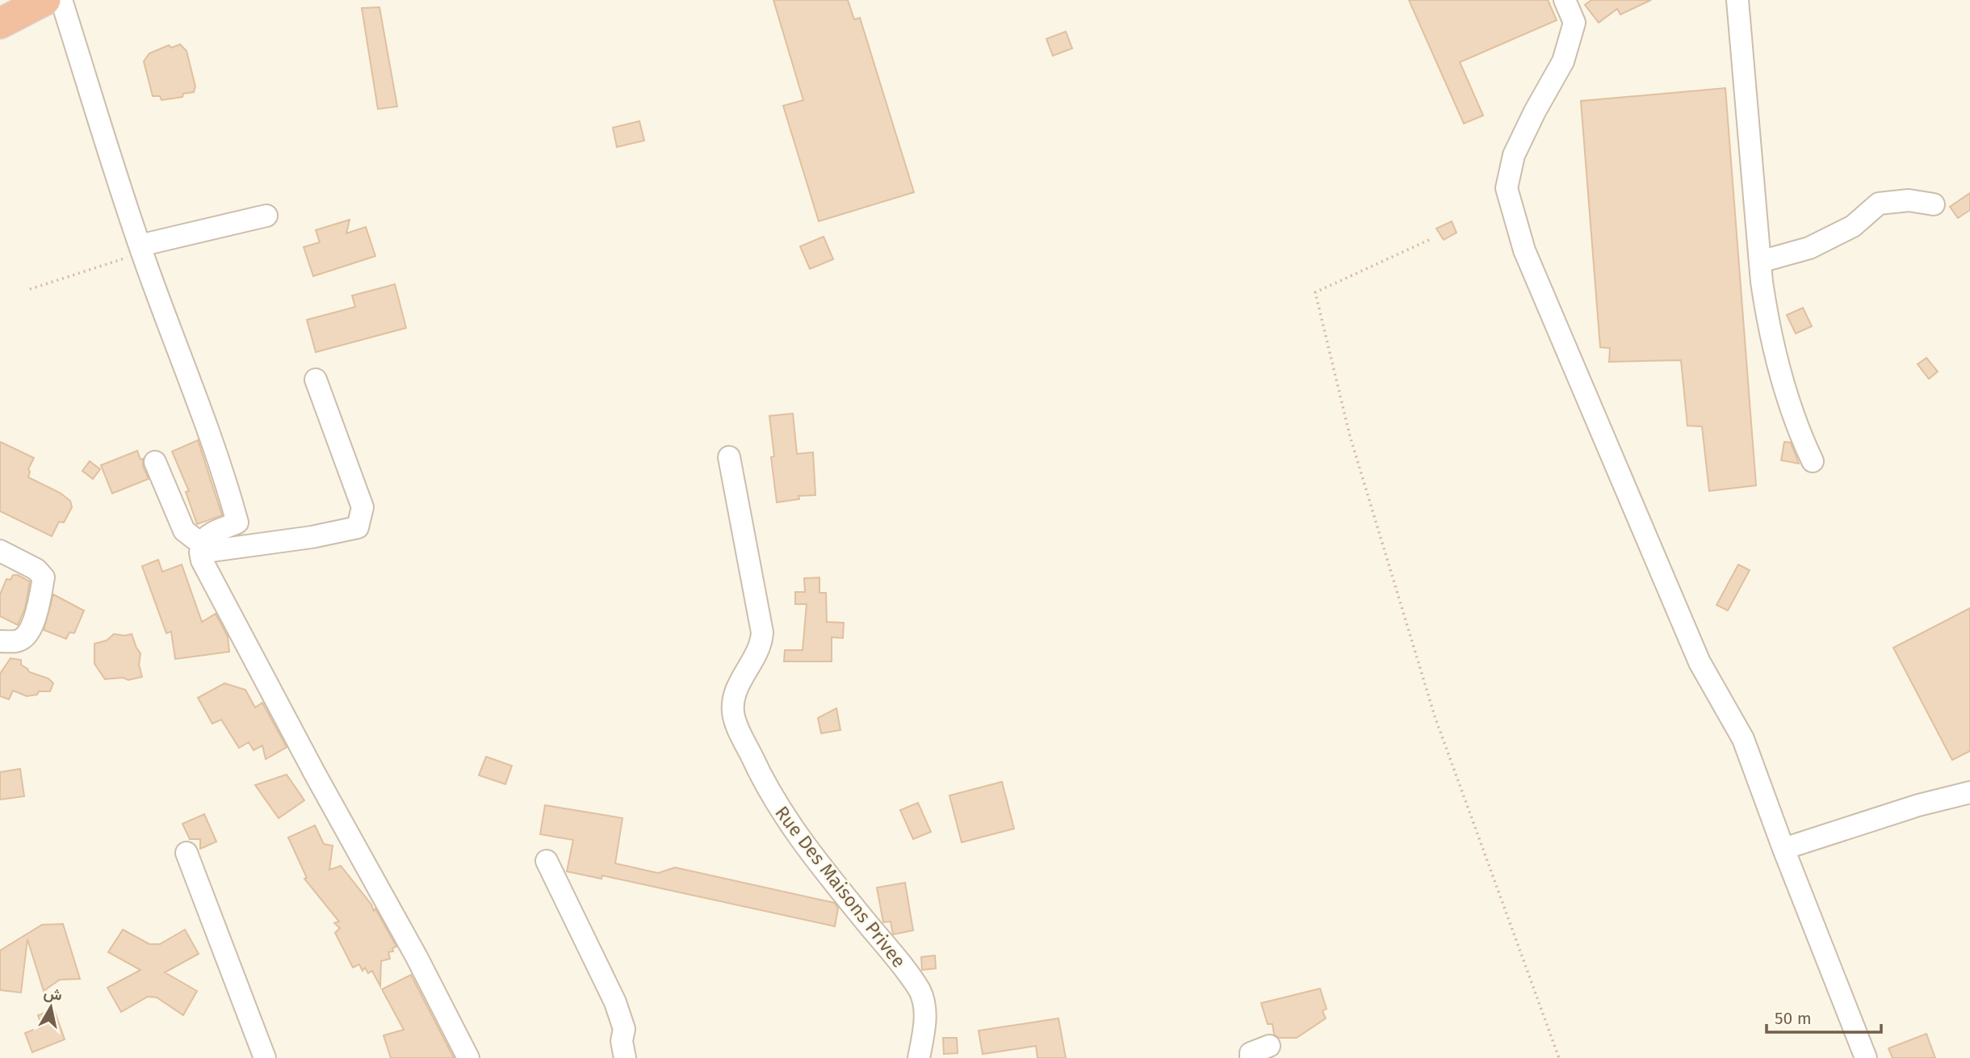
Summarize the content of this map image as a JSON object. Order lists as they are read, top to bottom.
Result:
{
  "streets": {
    "street": ["Rue Des Maisons Privee"]
  },
  "scale_bar": "50 m",
  "north": "top"
}
